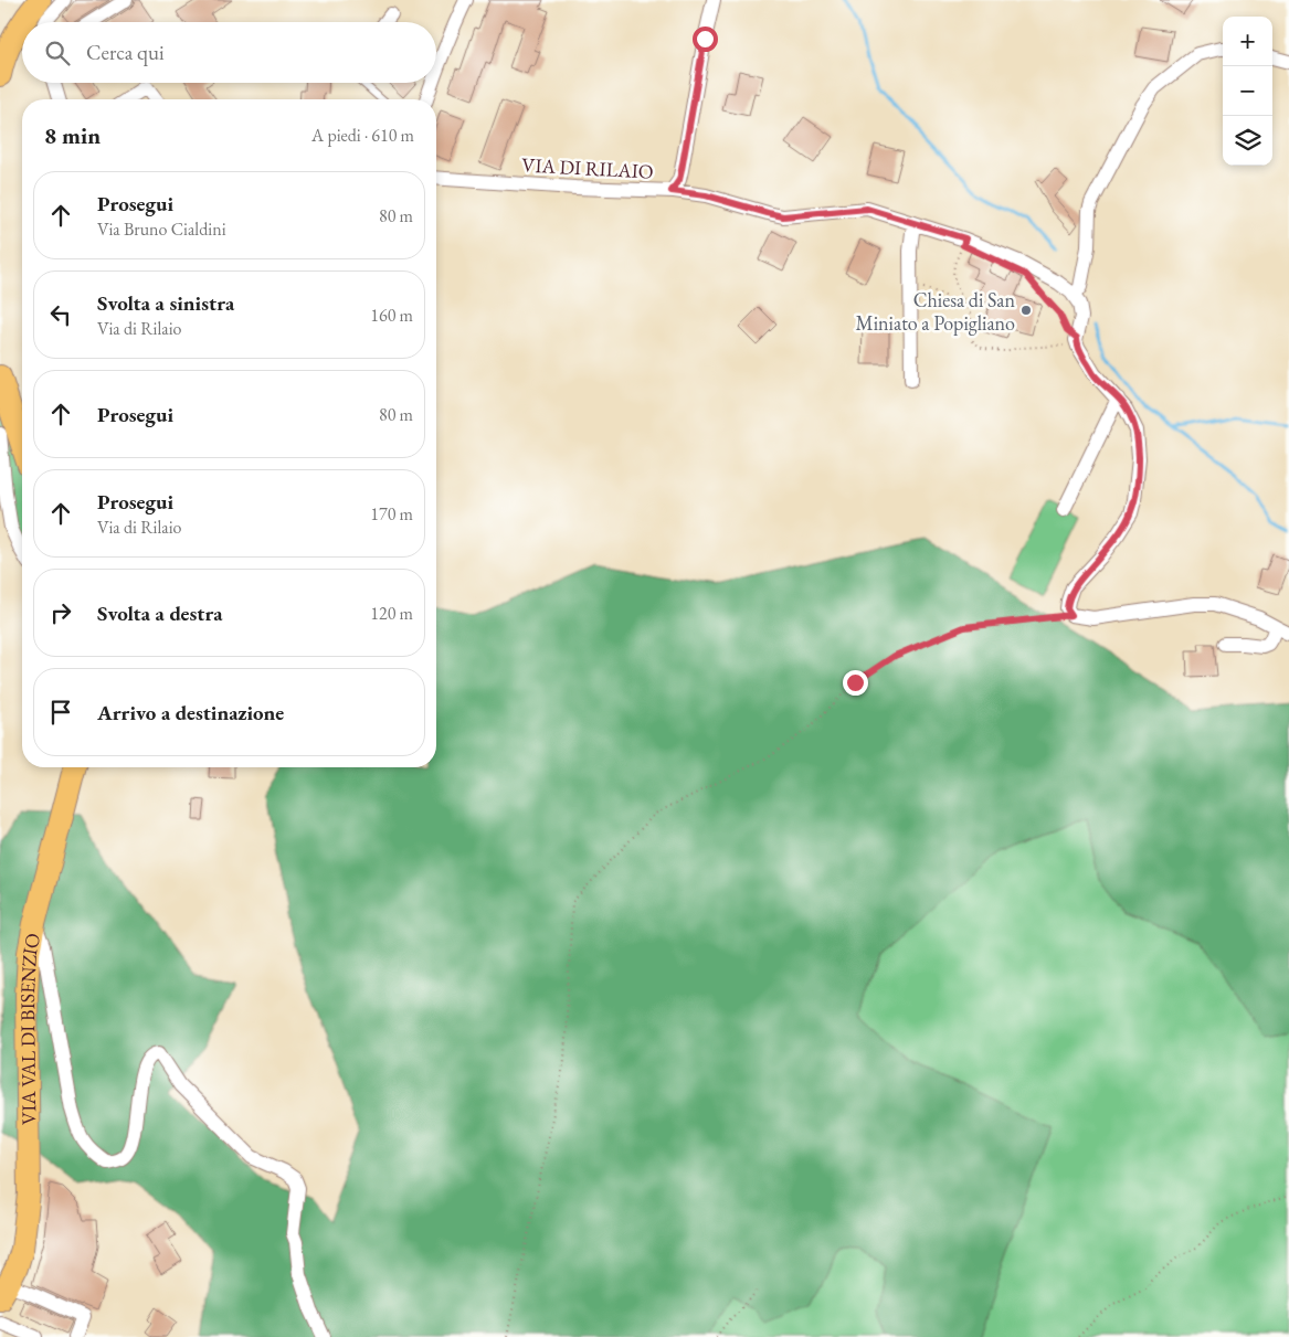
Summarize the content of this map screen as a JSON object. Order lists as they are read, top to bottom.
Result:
{
  "streets": {
    "main road": ["VIA VAL DI BISENZIO"],
    "street": ["VIA DI RILAIO"]
  },
  "places": ["Chiesa di San Miniato a Popigliano"],
  "page": {
    "map_buttons": ["+", "−"],
    "search": "Cerca qui",
    "heading": ["8 min", "A piedi · 610 m"],
    "list": [
      ["Prosegui", "Via Bruno Cialdini", "80 m"],
      ["Svolta a sinistra", "Via di Rilaio", "160 m"],
      ["Prosegui", "80 m"],
      ["Prosegui", "Via di Rilaio", "170 m"],
      ["Svolta a destra", "120 m"],
      "Arrivo a destinazione"
    ]
  }
}
